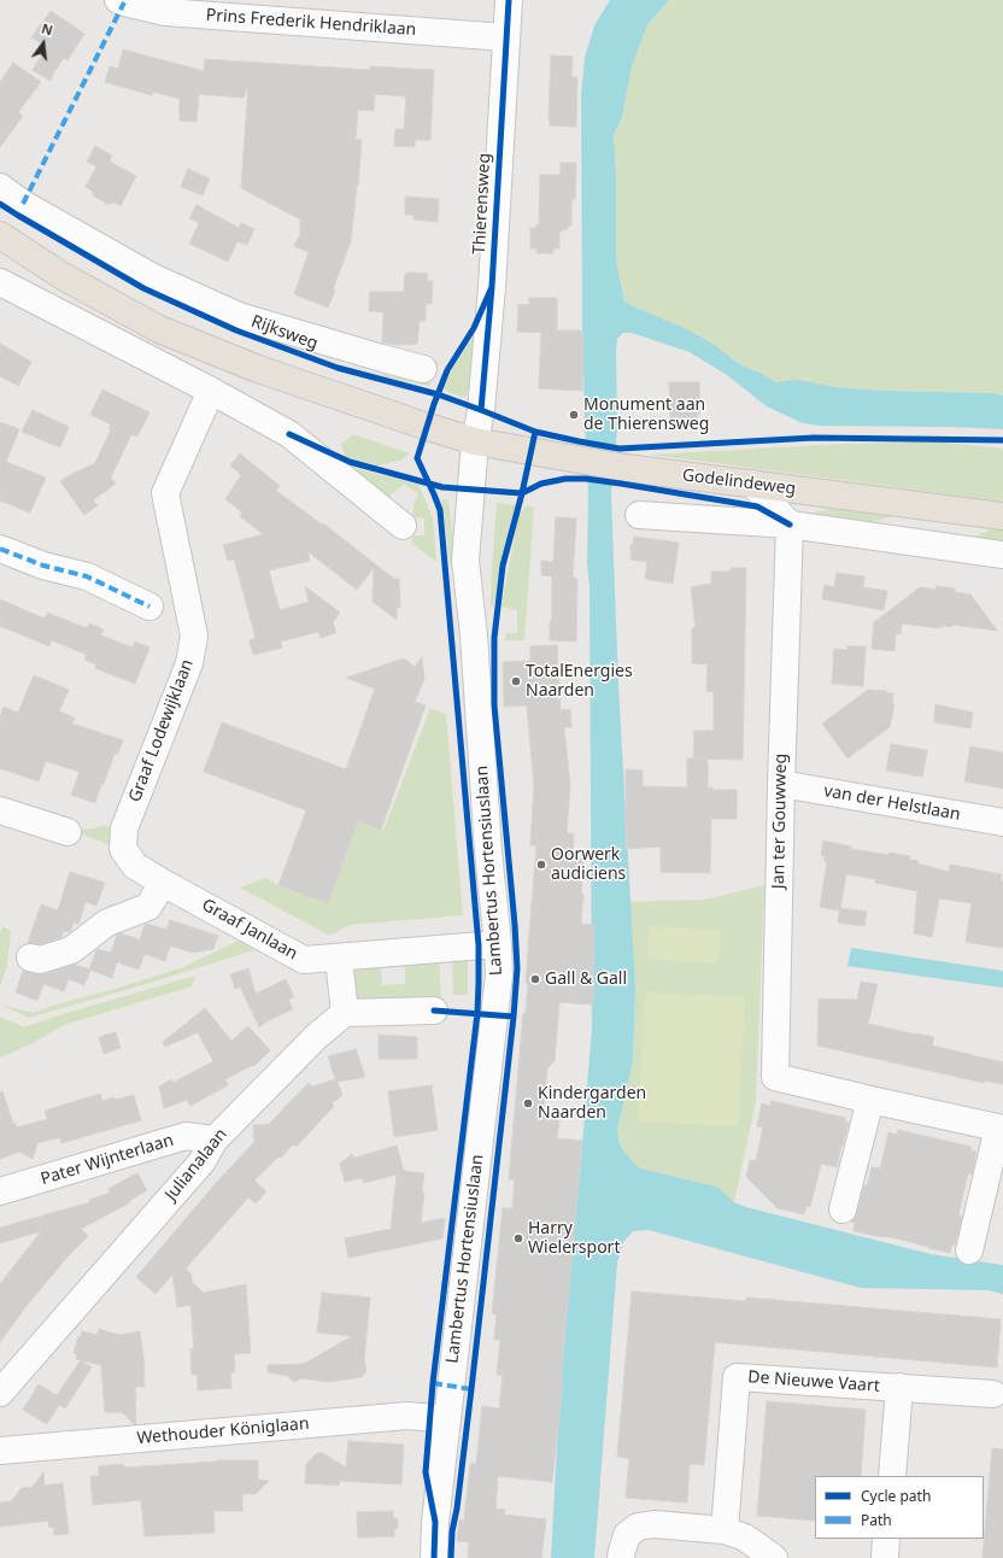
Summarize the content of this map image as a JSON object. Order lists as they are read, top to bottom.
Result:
{
  "streets": {
    "main road": ["Godelindeweg"],
    "street": [
      "Prins Frederik Hendriklaan",
      "Thierensweg",
      "Rijksweg",
      "Graaf Lodewijklaan",
      "van der Helstlaan",
      "Jan ter Gouwweg",
      "Lambertus Hortensiuslaan",
      "Graaf Janlaan",
      "Pater Wijnterlaan",
      "Julianalaan",
      "De Nieuwe Vaart",
      "Wethouder Königlaan"
    ]
  },
  "crossings": [
    ["Prins Frederik Hendriklaan", "Thierensweg"],
    ["Thierensweg", "Godelindeweg"],
    ["Thierensweg", "Lambertus Hortensiuslaan"],
    ["Godelindeweg", "Lambertus Hortensiuslaan"],
    ["Graaf Lodewijklaan", "Graaf Janlaan"],
    ["van der Helstlaan", "Jan ter Gouwweg"],
    ["Lambertus Hortensiuslaan", "Graaf Janlaan"],
    ["Lambertus Hortensiuslaan", "Wethouder Königlaan"],
    ["Pater Wijnterlaan", "Julianalaan"]
  ],
  "places": [
    "Monument aan de Thierensweg",
    "TotalEnergies Naarden",
    "Oorwerk audiciens",
    "Gall & Gall",
    "Kindergarden Naarden",
    "Harry Wielersport"
  ],
  "legend": ["Cycle path", "Path"],
  "north": "top"
}
